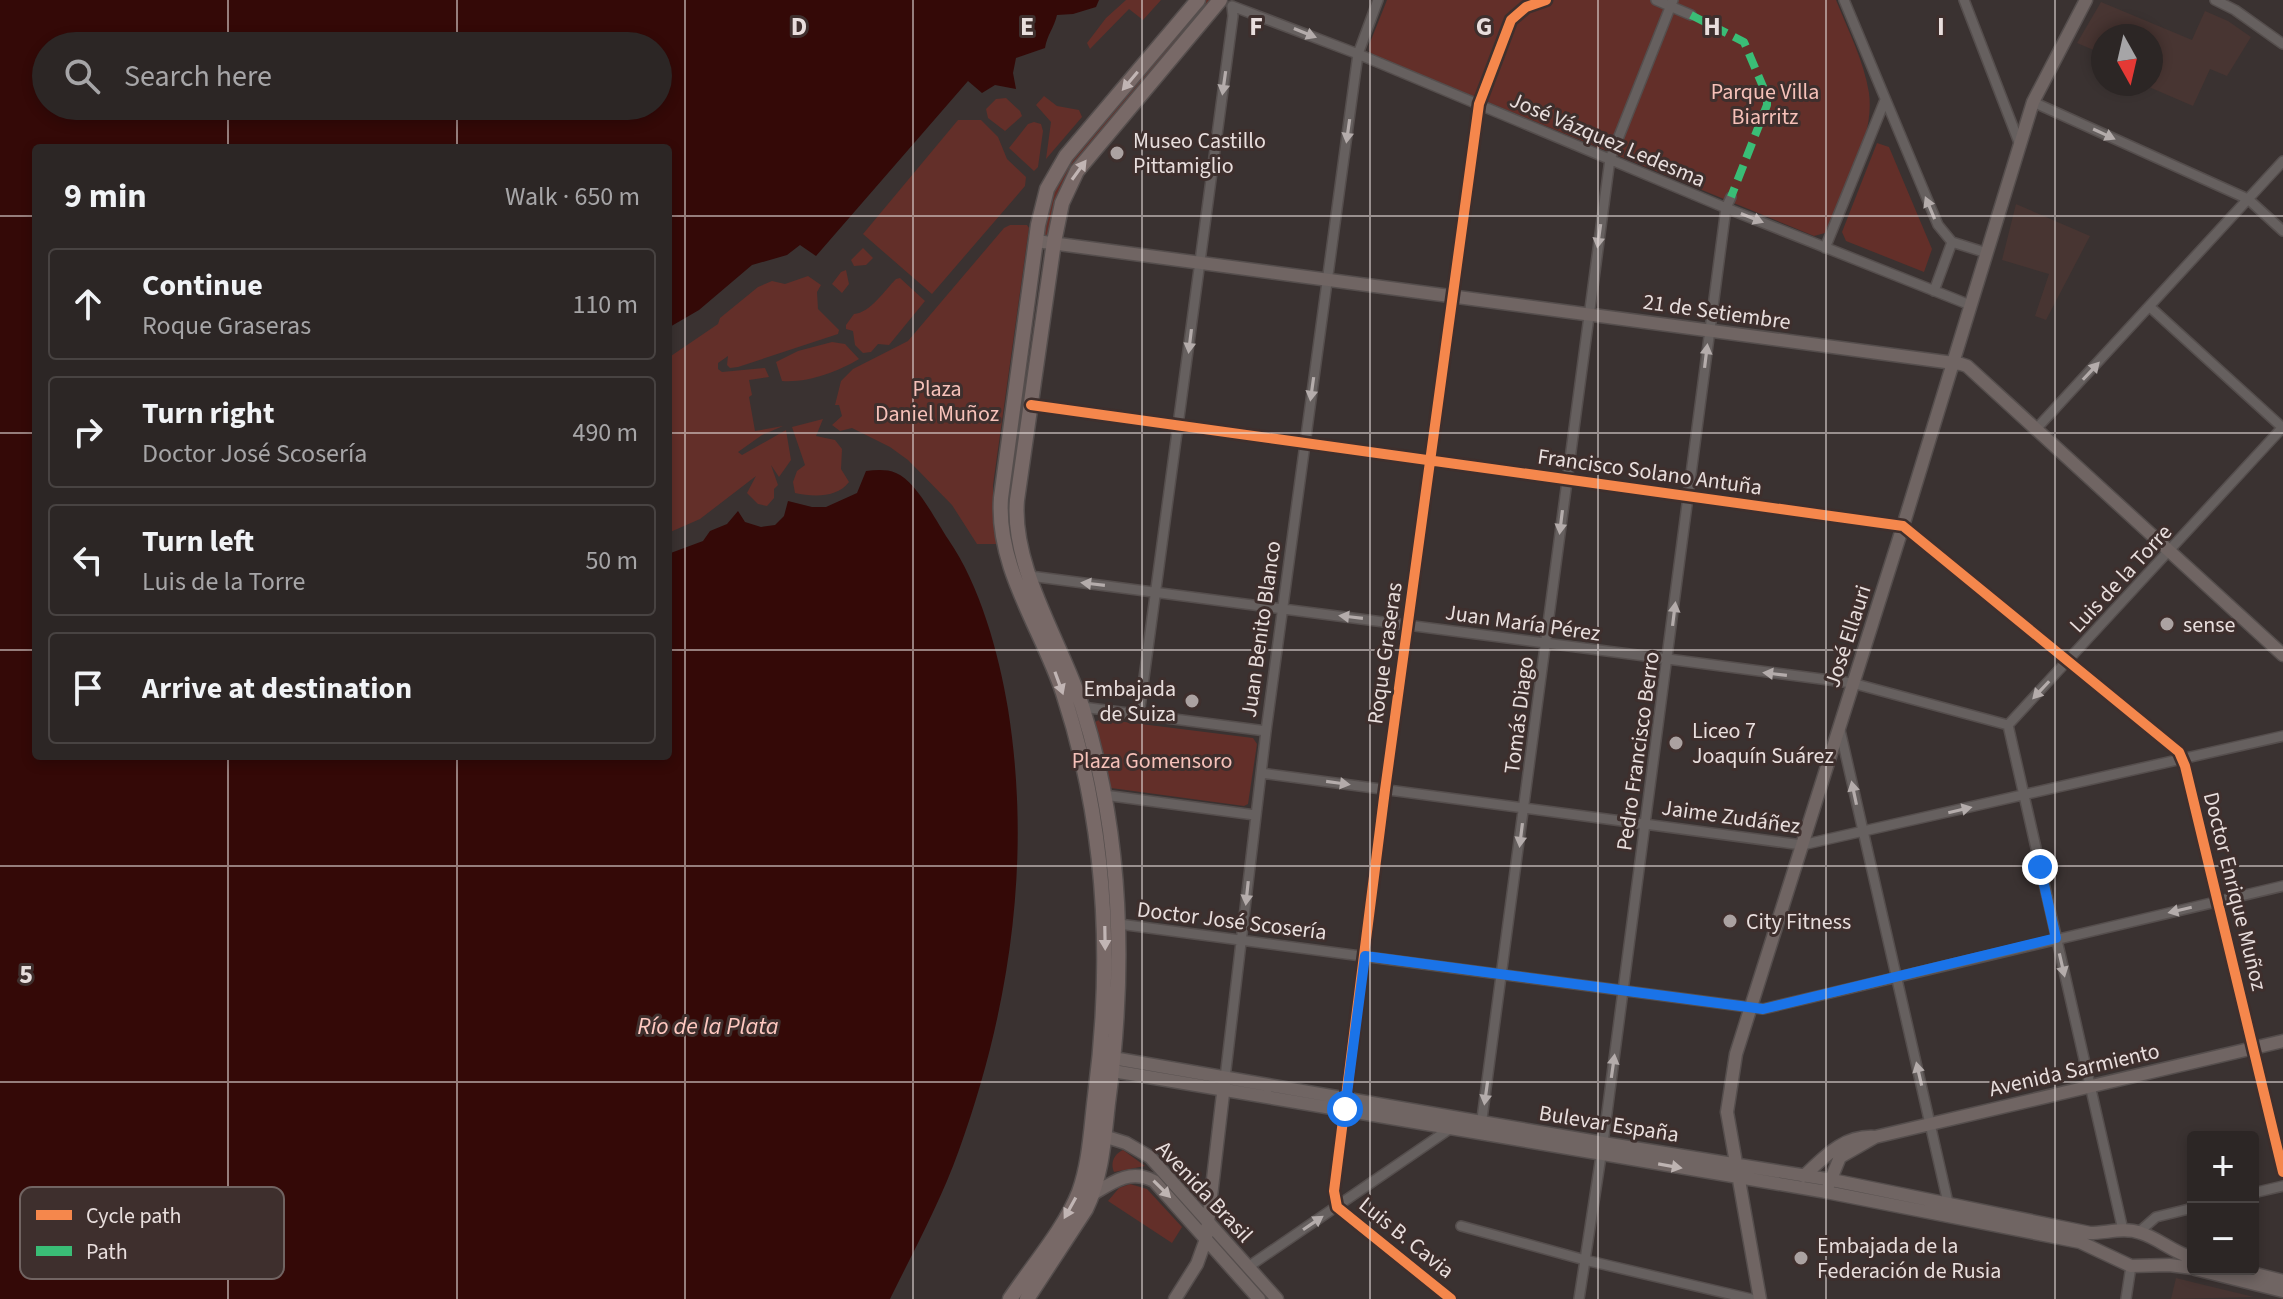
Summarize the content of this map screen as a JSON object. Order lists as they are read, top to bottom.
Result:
{
  "streets": {
    "street": [
      "José Vázquez Ledesma",
      "21 de Setiembre",
      "Francisco Solano Antuña",
      "Luis de la Torre",
      "Juan María Pérez",
      "Juan Benito Blanco",
      "José Ellauri",
      "Roque Graseras",
      "Tomás Diago",
      "Pedro Francisco Berro",
      "Jaime Zudáñez",
      "Doctor Enrique Muñoz",
      "Doctor José Scosería",
      "Avenida Sarmiento",
      "Bulevar España",
      "Avenida Brasil",
      "Luis B. Cavia"
    ]
  },
  "crossings": [
    ["José Vázquez Ledesma", "Juan Benito Blanco"],
    ["José Vázquez Ledesma", "José Ellauri"],
    ["José Vázquez Ledesma", "Roque Graseras"],
    ["José Vázquez Ledesma", "Tomás Diago"],
    ["José Vázquez Ledesma", "Pedro Francisco Berro"],
    ["21 de Setiembre", "Luis de la Torre"],
    ["21 de Setiembre", "Juan Benito Blanco"],
    ["21 de Setiembre", "José Ellauri"],
    ["21 de Setiembre", "Roque Graseras"],
    ["21 de Setiembre", "Tomás Diago"],
    ["21 de Setiembre", "Pedro Francisco Berro"],
    ["Francisco Solano Antuña", "Juan Benito Blanco"],
    ["Francisco Solano Antuña", "José Ellauri"],
    ["Francisco Solano Antuña", "Roque Graseras"],
    ["Francisco Solano Antuña", "Tomás Diago"],
    ["Francisco Solano Antuña", "Pedro Francisco Berro"],
    ["Luis de la Torre", "Juan María Pérez"],
    ["Juan María Pérez", "Juan Benito Blanco"],
    ["Juan María Pérez", "José Ellauri"],
    ["Juan María Pérez", "Roque Graseras"],
    ["Juan María Pérez", "Tomás Diago"],
    ["Juan María Pérez", "Pedro Francisco Berro"],
    ["Juan Benito Blanco", "Jaime Zudáñez"],
    ["Juan Benito Blanco", "Doctor José Scosería"],
    ["Juan Benito Blanco", "Bulevar España"],
    ["Juan Benito Blanco", "Avenida Brasil"],
    ["José Ellauri", "Jaime Zudáñez"],
    ["José Ellauri", "Doctor José Scosería"],
    ["José Ellauri", "Bulevar España"],
    ["Roque Graseras", "Jaime Zudáñez"],
    ["Roque Graseras", "Doctor José Scosería"],
    ["Roque Graseras", "Bulevar España"],
    ["Roque Graseras", "Luis B. Cavia"],
    ["Tomás Diago", "Jaime Zudáñez"],
    ["Tomás Diago", "Doctor José Scosería"],
    ["Tomás Diago", "Bulevar España"],
    ["Pedro Francisco Berro", "Jaime Zudáñez"],
    ["Pedro Francisco Berro", "Doctor José Scosería"],
    ["Pedro Francisco Berro", "Bulevar España"],
    ["Jaime Zudáñez", "Doctor Enrique Muñoz"],
    ["Doctor Enrique Muñoz", "Doctor José Scosería"],
    ["Doctor Enrique Muñoz", "Avenida Sarmiento"],
    ["Avenida Sarmiento", "Bulevar España"]
  ],
  "one_way": [
    "Juan María Pérez",
    "Juan Benito Blanco",
    "Tomás Diago",
    "Pedro Francisco Berro"
  ],
  "water": ["Río de la Plata"],
  "parks": ["Parque Villa Biarritz", "Plaza Daniel Muñoz", "Plaza Gomensoro"],
  "places": [
    "Museo Castillo Pittamiglio",
    "sense",
    "Embajada de Suiza",
    "Liceo 7 Joaquín Suárez",
    "City Fitness",
    "Embajada de la Federación de Rusia"
  ],
  "legend": ["Cycle path", "Path"],
  "north": "bottom",
  "page": {
    "search": "Search here",
    "heading": ["9 min", "Walk · 650 m"],
    "list": [
      ["Continue", "Roque Graseras", "110 m"],
      ["Turn right", "Doctor José Scosería", "490 m"],
      ["Turn left", "Luis de la Torre", "50 m"],
      "Arrive at destination"
    ],
    "map_buttons": ["+", "−"]
  },
  "grid": {
    "columns": [
      "D",
      "E",
      "F",
      "G",
      "H",
      "I"
    ],
    "rows": ["5"]
  }
}
